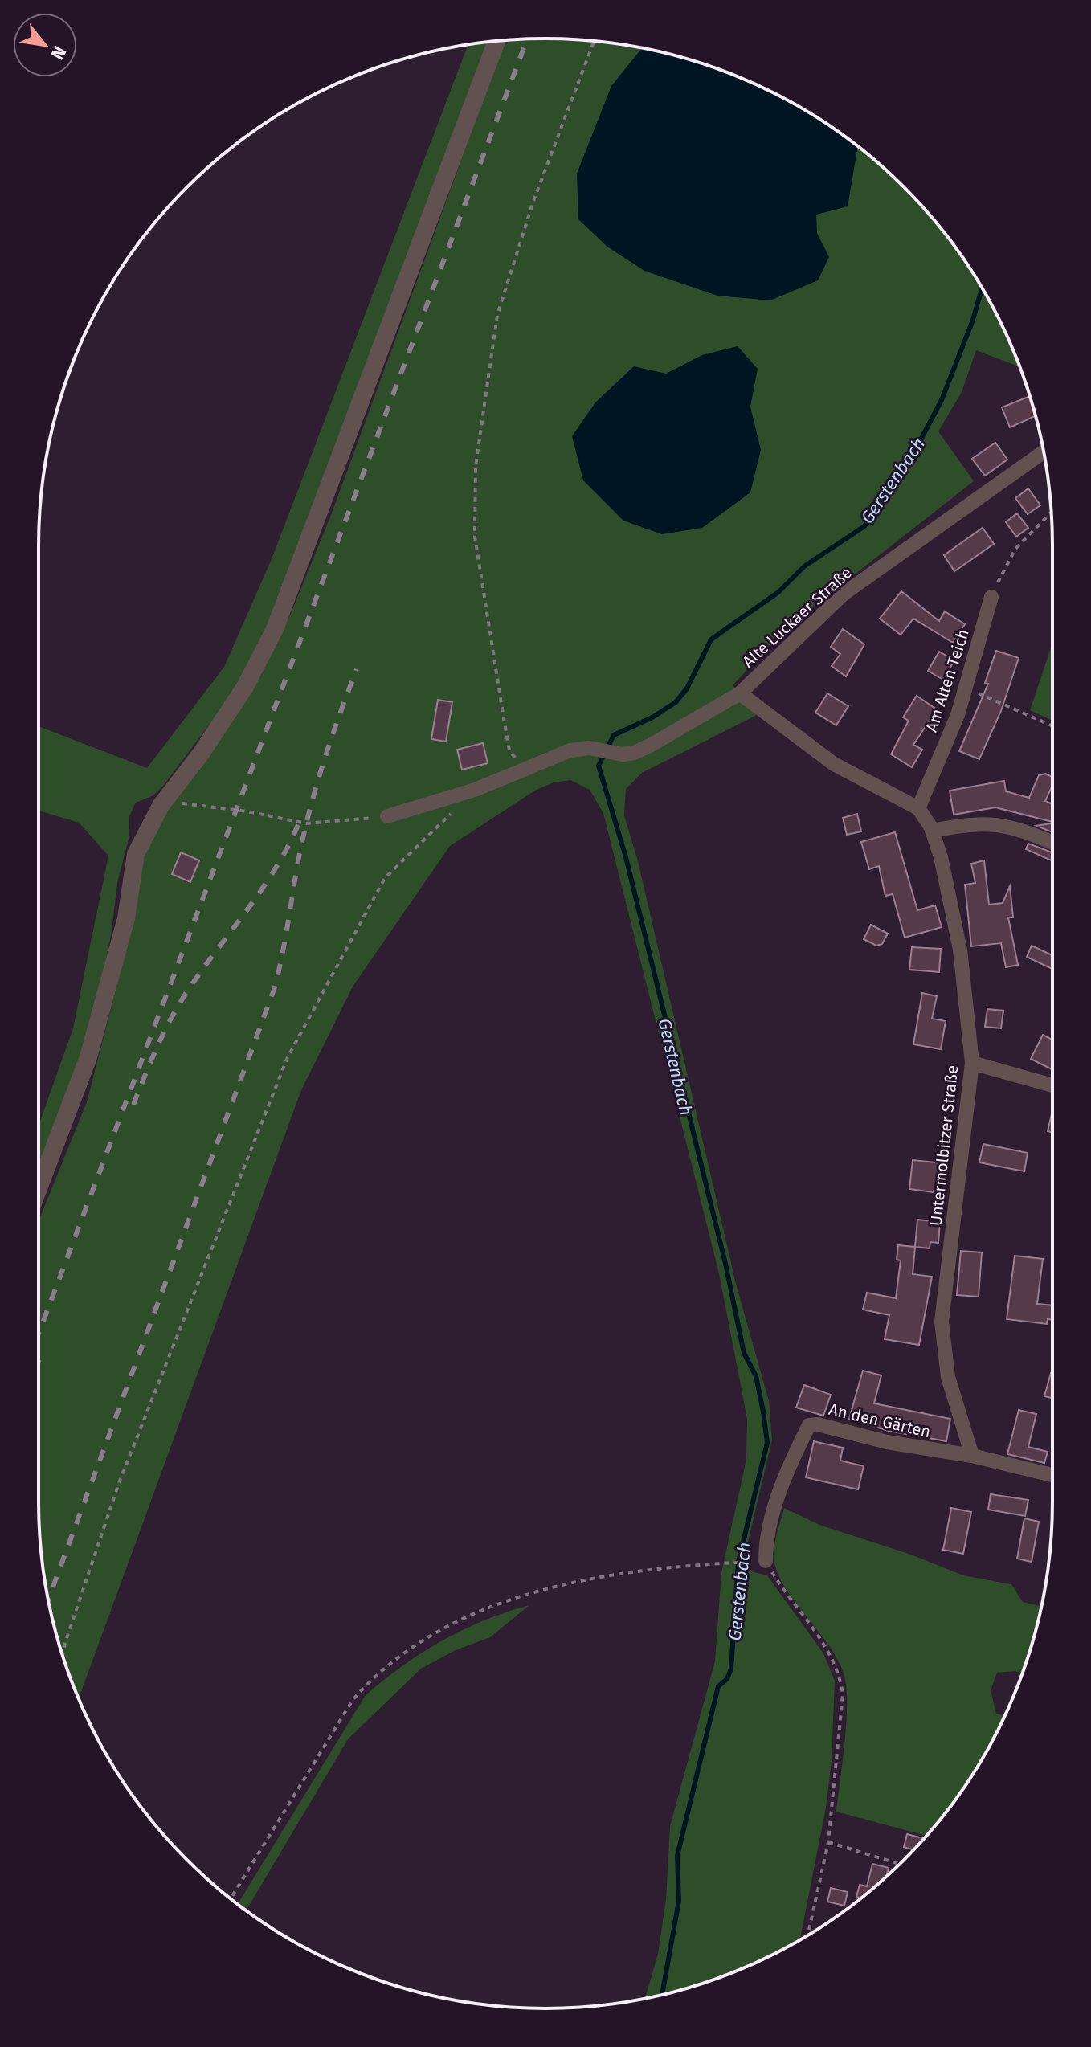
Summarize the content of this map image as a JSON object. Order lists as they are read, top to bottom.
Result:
{
  "streets": {
    "street": [
      "Alte Luckaer Straße",
      "Am Alten Teich",
      "Untermolbitzer Straße",
      "An den Gärten"
    ]
  },
  "crossings": [
    ["Am Alten Teich", "Untermolbitzer Straße"],
    ["Untermolbitzer Straße", "An den Gärten"]
  ],
  "water": ["Gerstenbach"],
  "north": "bottom right"
}
